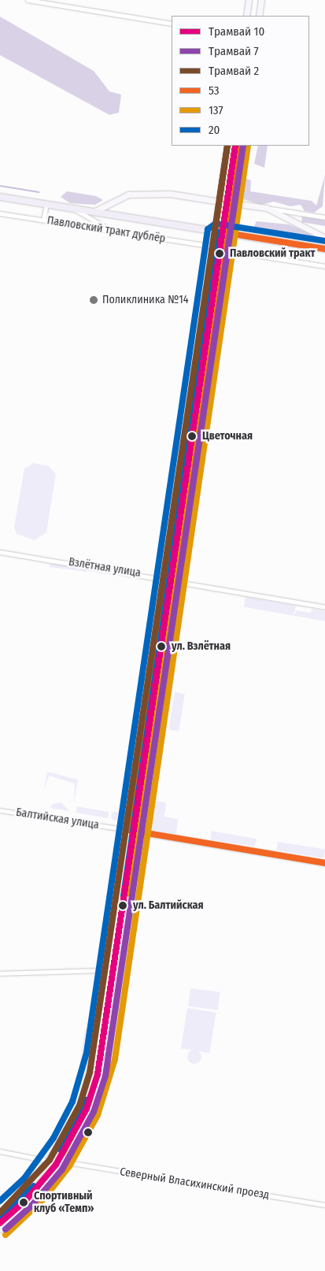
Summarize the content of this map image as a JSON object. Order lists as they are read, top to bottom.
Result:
{
  "streets": {
    "main road": ["Балтийская улица"],
    "street": ["Павловский тракт дублёр", "Взлётная улица", "Северный Власихинский проезд"]
  },
  "places": [
    "Павловский тракт",
    "Поликлиника №14",
    "Цветочная",
    "ул. Взлётная",
    "ул. Балтийская",
    "Спортивный клуб «Темп»"
  ],
  "lines": [
    "tram line 10",
    "tram line 7",
    "tram line 2",
    "transit line 53",
    "transit line 137",
    "transit line 20"
  ],
  "legend": [
    "Трамвай 10",
    "Трамвай 7",
    "Трамвай 2",
    "53",
    "137",
    "20"
  ]
}
